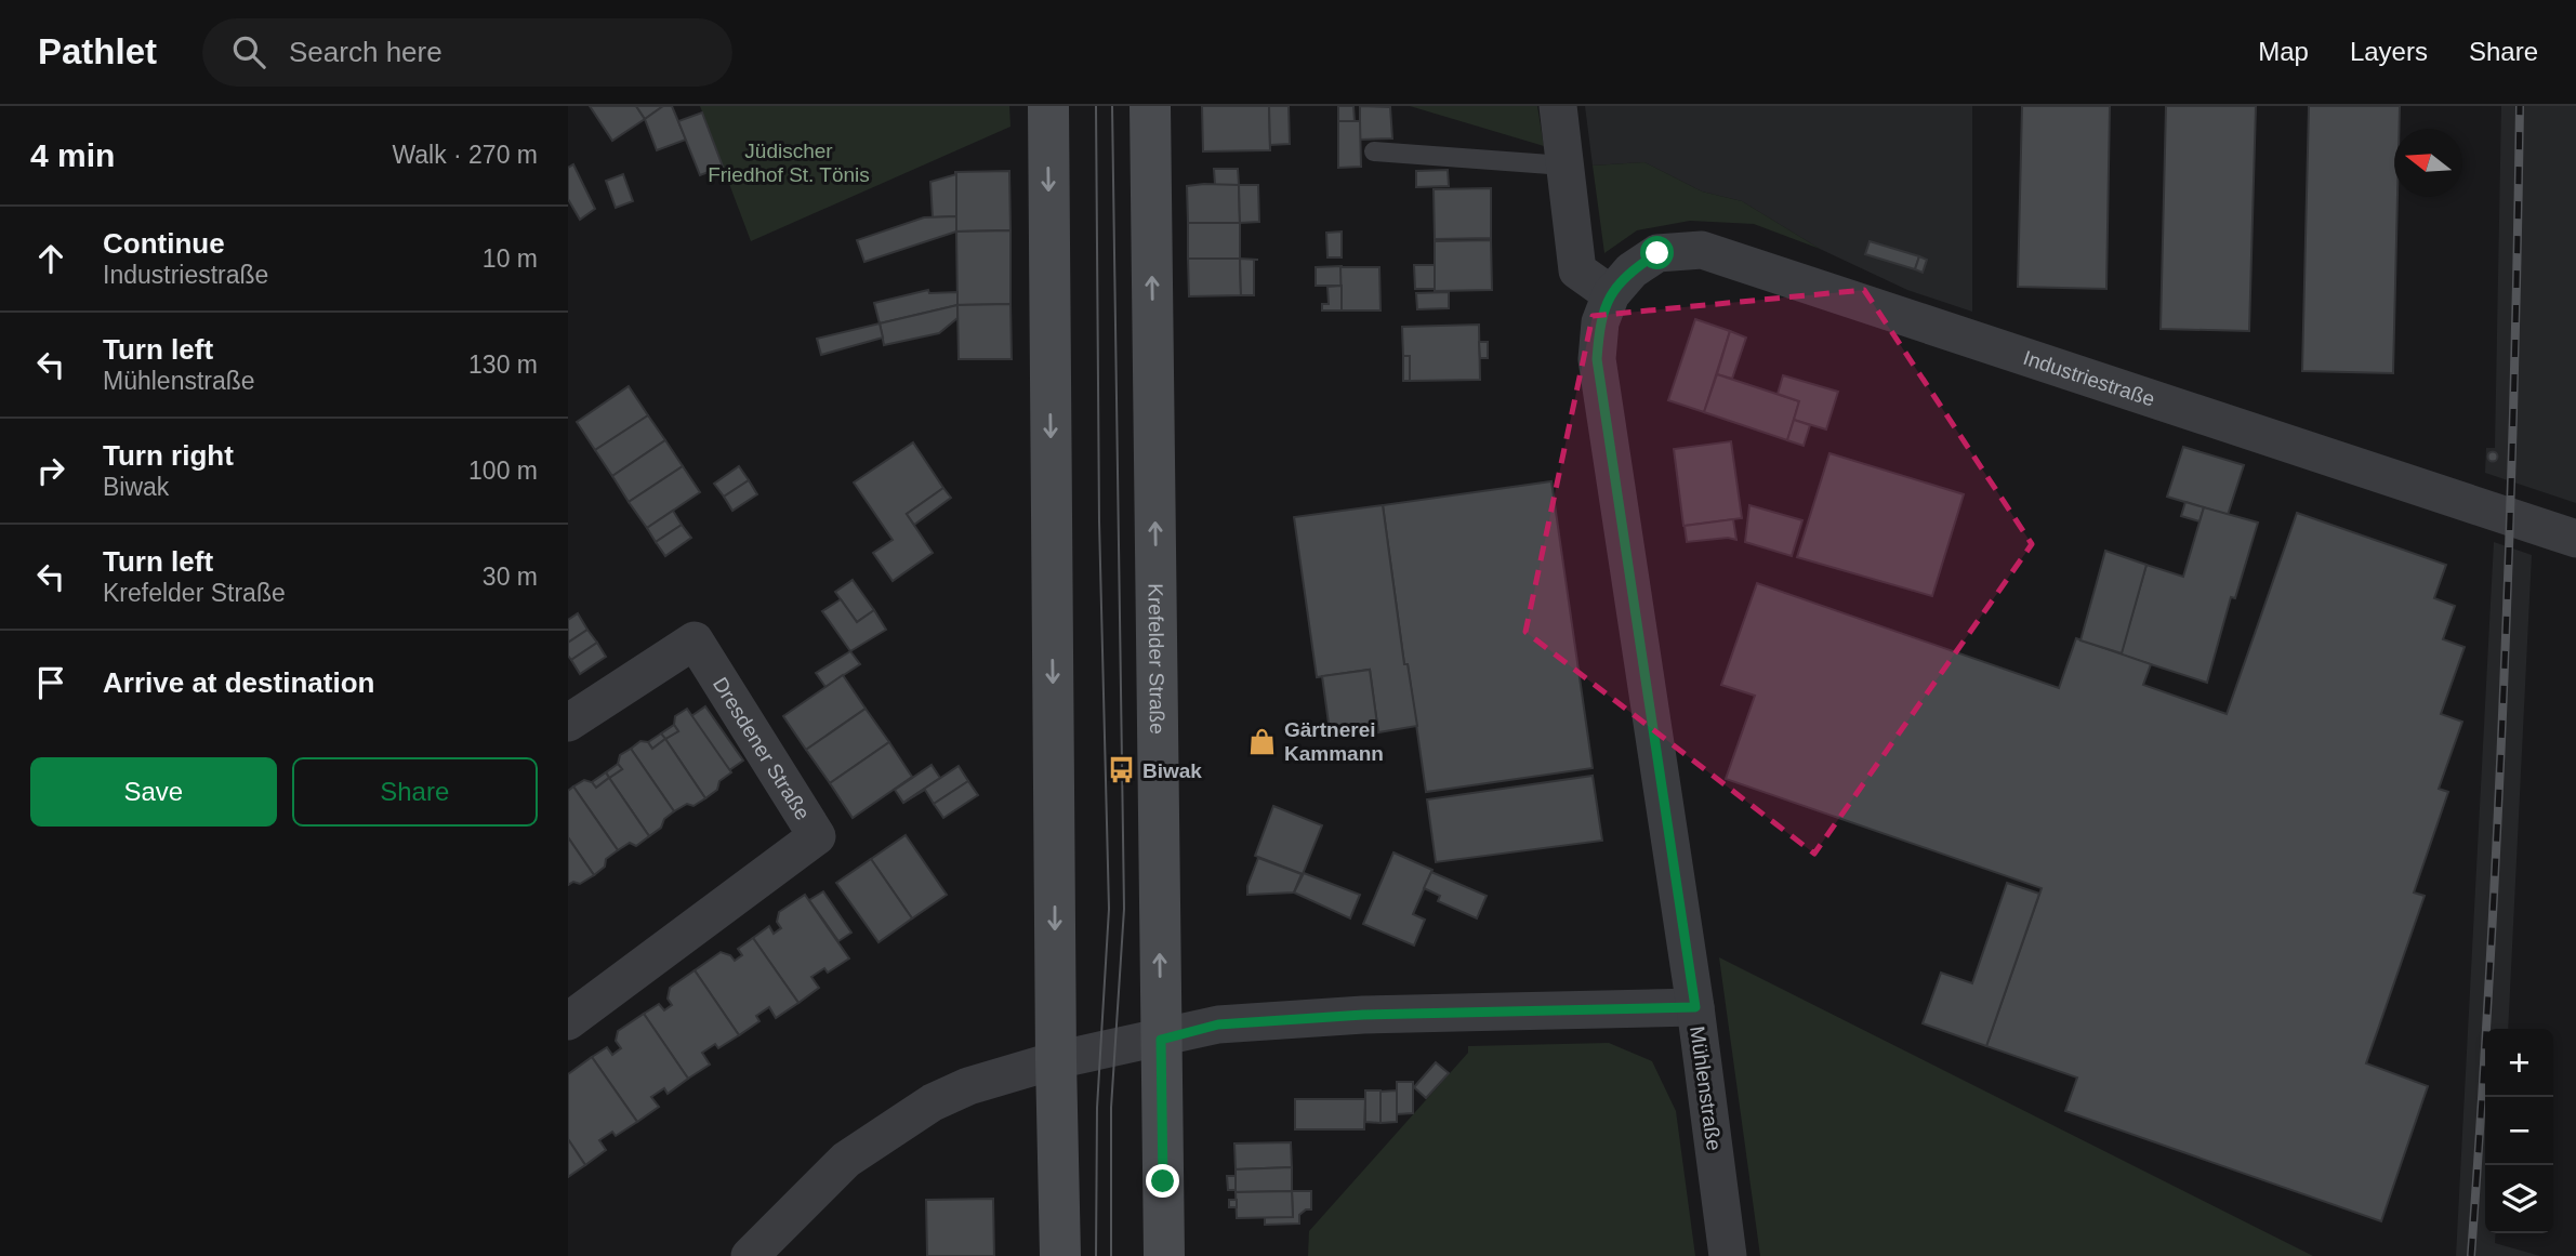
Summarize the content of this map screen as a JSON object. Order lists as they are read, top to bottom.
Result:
{
  "streets": {
    "main road": ["Krefelder Straße"],
    "street": ["Industriestraße", "Dresdener Straße", "Mühlenstraße"]
  },
  "crossings": [
    ["Industriestraße", "Mühlenstraße"]
  ],
  "parks": ["Jüdischer Friedhof St. Tönis"],
  "places": {
    "shop": ["Gärtnerei Kammann"],
    "bus stop": ["Biwak"]
  },
  "north": "left",
  "page": {
    "header": "Pathlet",
    "search": "Search here",
    "nav": ["Map", "Layers", "Share"],
    "heading": ["4 min", "Walk · 270 m"],
    "list": [
      ["Continue", "Industriestraße", "10 m"],
      ["Turn left", "Mühlenstraße", "130 m"],
      ["Turn right", "Biwak", "100 m"],
      ["Turn left", "Krefelder Straße", "30 m"],
      "Arrive at destination"
    ],
    "buttons": ["Save", "Share"],
    "map_buttons": ["+", "−"]
  }
}
